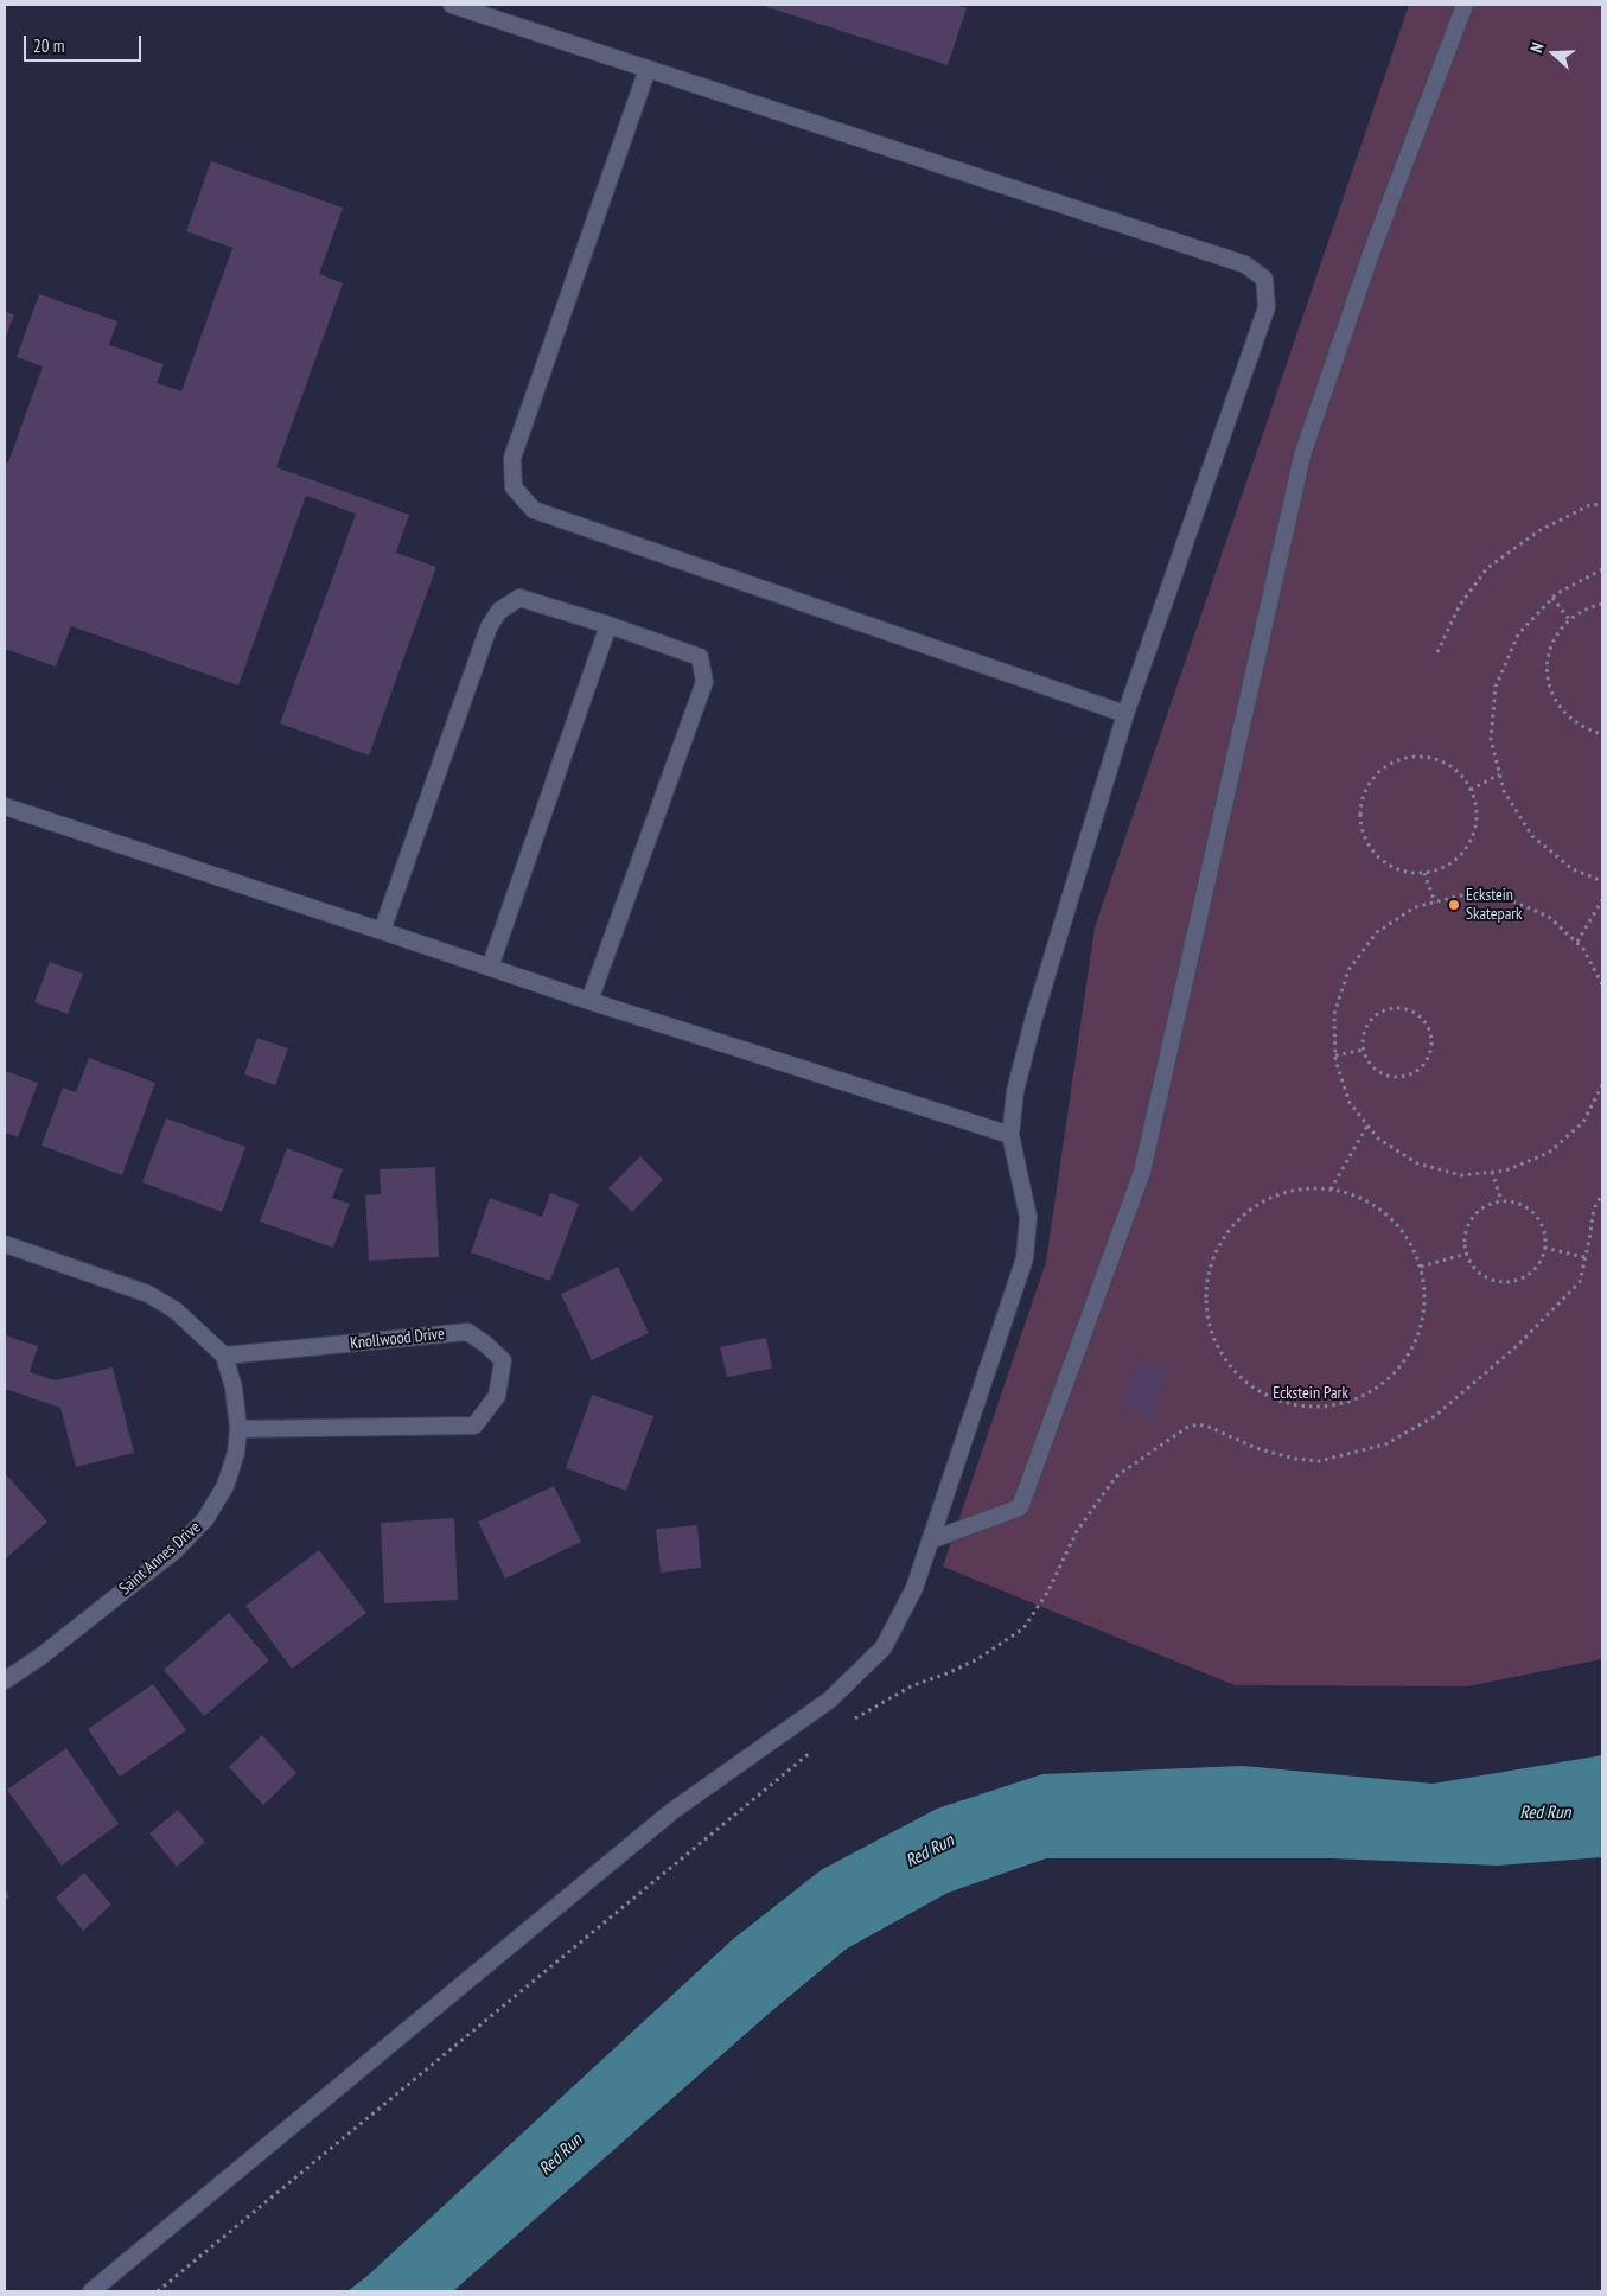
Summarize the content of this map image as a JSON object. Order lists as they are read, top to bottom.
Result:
{
  "streets": {
    "street": ["Knollwood Drive", "Saint Annes Drive"]
  },
  "crossings": [
    ["Knollwood Drive", "Saint Annes Drive"]
  ],
  "water": ["Red Run"],
  "parks": ["Eckstein Park"],
  "places": ["Eckstein Skatepark"],
  "scale_bar": "20 m",
  "north": "left"
}
